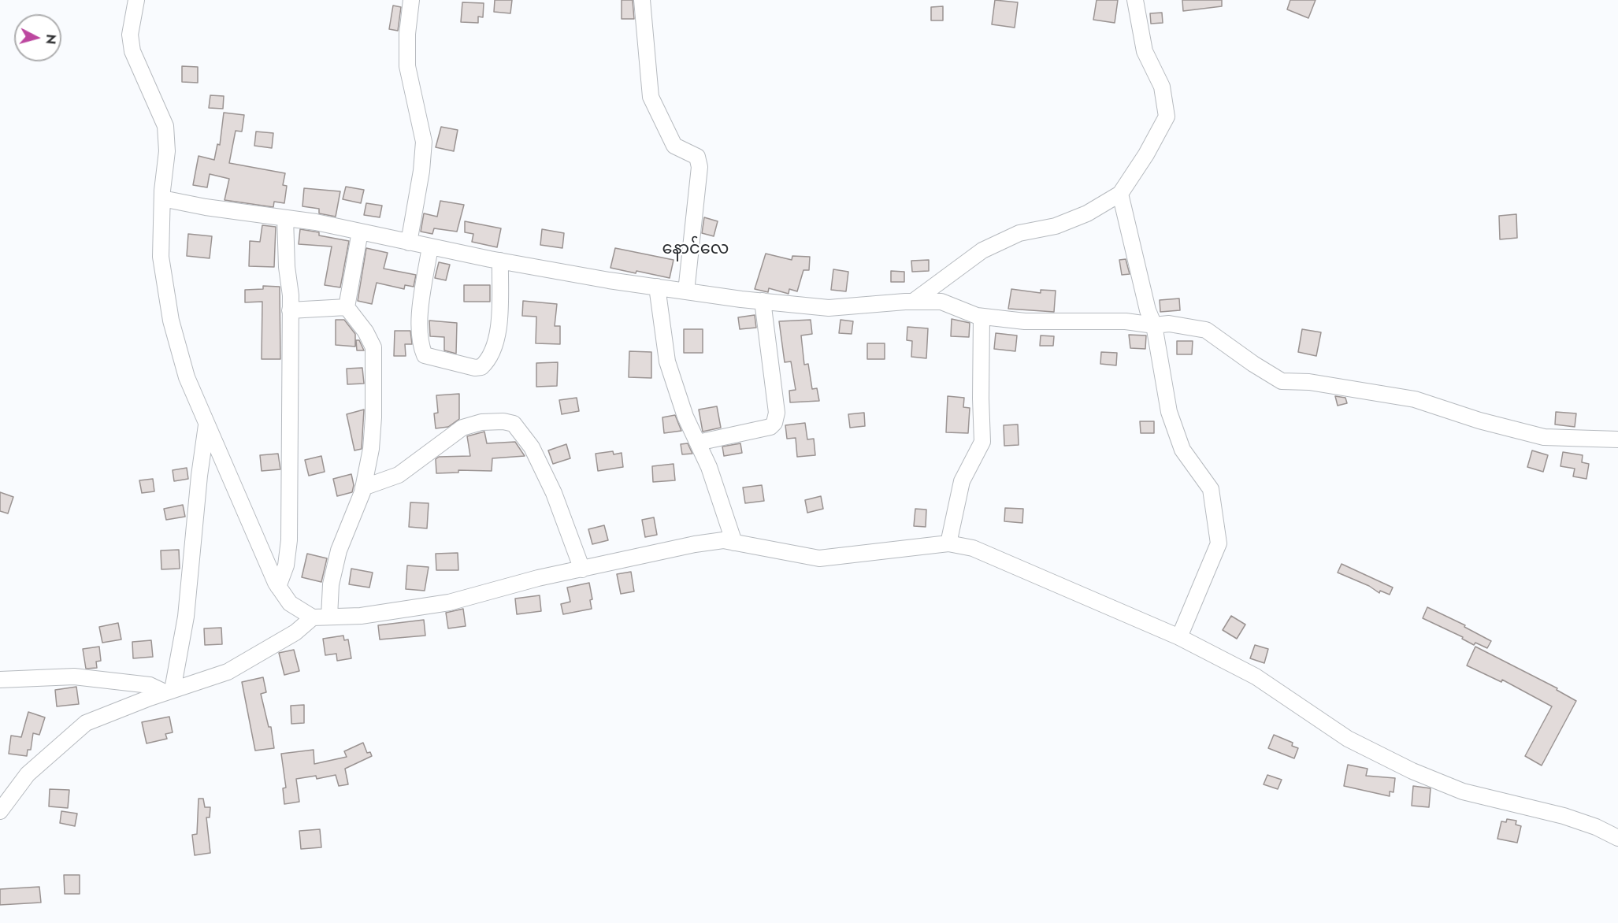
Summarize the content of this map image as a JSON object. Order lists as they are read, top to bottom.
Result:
{
  "districts": ["နောင်လေ"],
  "north": "right"
}
